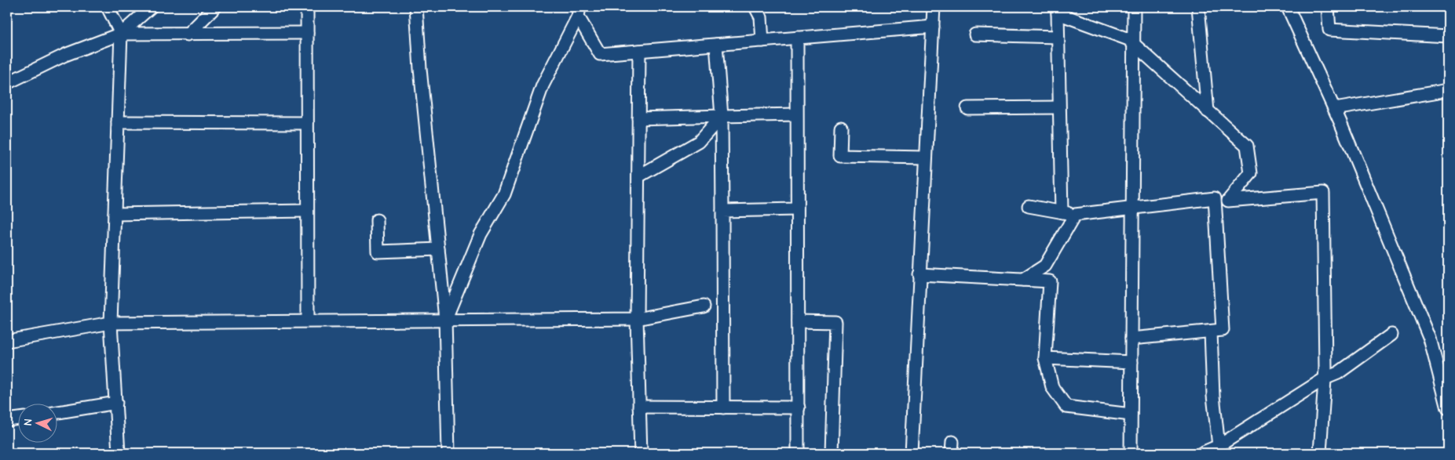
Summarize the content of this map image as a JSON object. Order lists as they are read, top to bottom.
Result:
{
  "north": "left"
}
